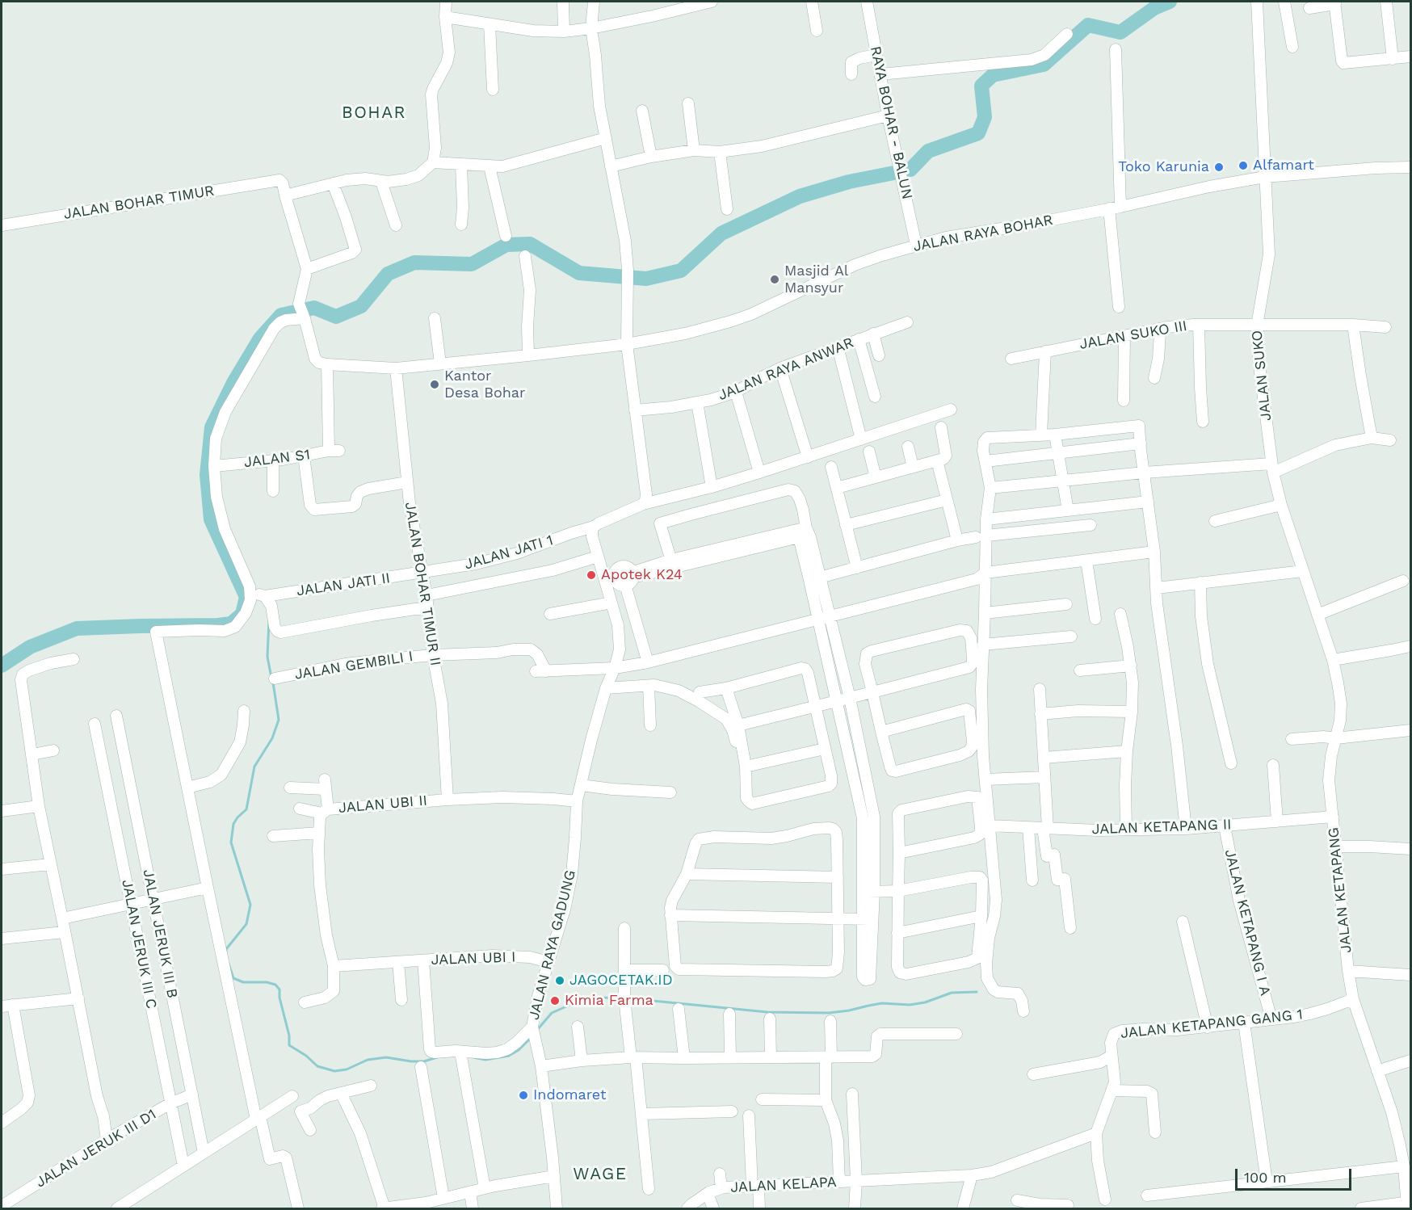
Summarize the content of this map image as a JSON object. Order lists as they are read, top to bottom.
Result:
{
  "streets": {
    "street": [
      "RAYA BOHAR - BALUN",
      "JALAN BOHAR TIMUR",
      "JALAN RAYA BOHAR",
      "JALAN SUKO III",
      "JALAN RAYA ANWAR",
      "JALAN SUKO",
      "JALAN S1",
      "JALAN JATI 1",
      "JALAN BOHAR TIMUR II",
      "JALAN JATI II",
      "JALAN GEMBILI I",
      "JALAN UBI II",
      "JALAN KETAPANG II",
      "JALAN KETAPANG",
      "JALAN KETAPANG I A",
      "JALAN JERUK III B",
      "JALAN JERUK III C",
      "JALAN RAYA GADUNG",
      "JALAN UBI I",
      "JALAN KETAPANG GANG 1",
      "JALAN JERUK III D1",
      "JALAN KELAPA"
    ]
  },
  "crossings": [
    ["RAYA BOHAR - BALUN", "JALAN RAYA BOHAR"],
    ["JALAN RAYA BOHAR", "JALAN SUKO"],
    ["JALAN SUKO III", "JALAN SUKO"],
    ["JALAN SUKO", "JALAN KETAPANG"],
    ["JALAN JATI 1", "JALAN BOHAR TIMUR II"],
    ["JALAN JATI 1", "JALAN JATI II"],
    ["JALAN JATI 1", "JALAN RAYA GADUNG"],
    ["JALAN BOHAR TIMUR II", "JALAN JATI II"],
    ["JALAN BOHAR TIMUR II", "JALAN GEMBILI I"],
    ["JALAN BOHAR TIMUR II", "JALAN UBI II"],
    ["JALAN GEMBILI I", "JALAN RAYA GADUNG"],
    ["JALAN UBI II", "JALAN RAYA GADUNG"],
    ["JALAN KETAPANG II", "JALAN KETAPANG"],
    ["JALAN KETAPANG II", "JALAN KETAPANG I A"],
    ["JALAN KETAPANG", "JALAN KETAPANG GANG 1"],
    ["JALAN KETAPANG I A", "JALAN KETAPANG GANG 1"],
    ["JALAN JERUK III B", "JALAN JERUK III D1"],
    ["JALAN JERUK III C", "JALAN JERUK III D1"],
    ["JALAN RAYA GADUNG", "JALAN UBI I"],
    ["JALAN KETAPANG GANG 1", "JALAN KELAPA"]
  ],
  "districts": ["BOHAR", "WAGE"],
  "places": [
    "Alfamart",
    "Toko Karunia",
    "Masjid Al Mansyur",
    "Kantor Desa Bohar",
    "Apotek K24",
    "JAGOCETAK.ID",
    "Kimia Farma",
    "Indomaret"
  ],
  "scale_bar": "100 m"
}
